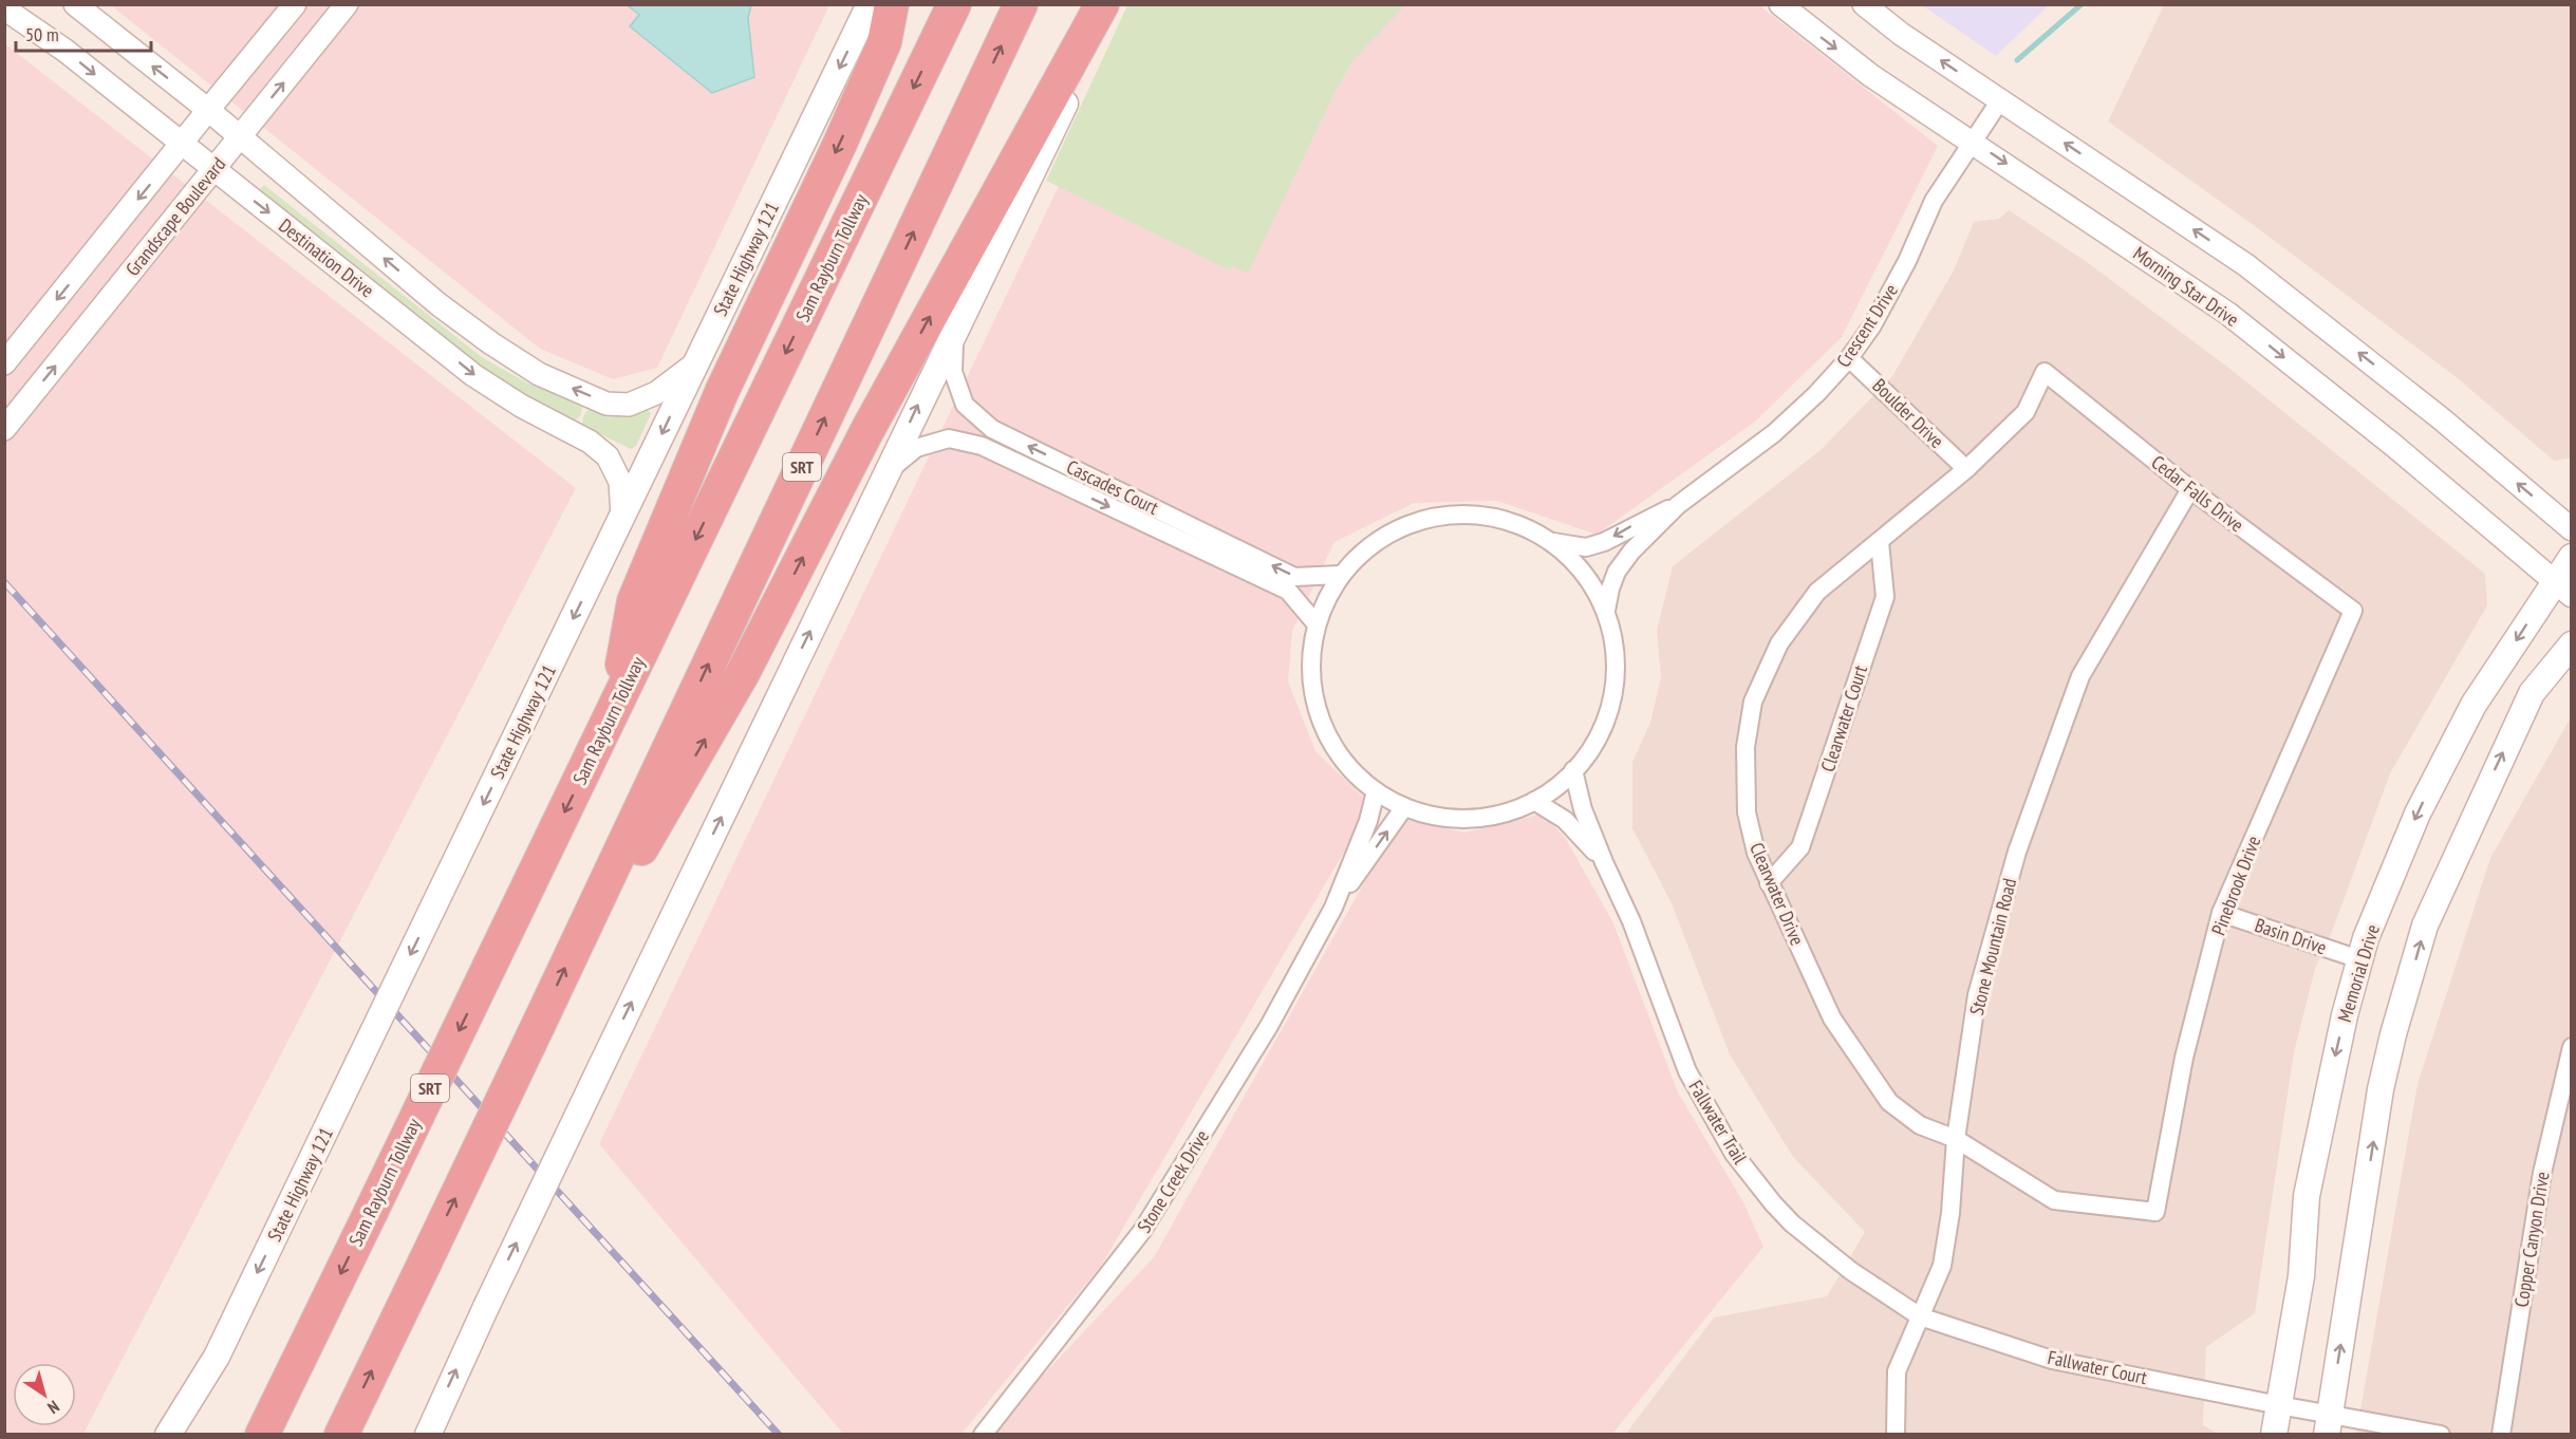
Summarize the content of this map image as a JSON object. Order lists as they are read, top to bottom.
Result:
{
  "streets": {
    "highway": ["Sam Rayburn Tollway", "SRT"],
    "main road": ["State Highway 121", "Memorial Drive"],
    "street": [
      "Grandscape Boulevard",
      "Destination Drive",
      "Morning Star Drive",
      "Crescent Drive",
      "Boulder Drive",
      "Cascades Court",
      "Cedar Falls Drive",
      "Clearwater Court",
      "Pinebrook Drive",
      "Clearwater Drive",
      "Basin Drive",
      "Stone Mountain Road",
      "Fallwater Trail",
      "Stone Creek Drive",
      "Copper Canyon Drive",
      "Fallwater Court"
    ]
  },
  "crossings": [
    ["Grandscape Boulevard", "Destination Drive"],
    ["Destination Drive", "State Highway 121"],
    ["Morning Star Drive", "Crescent Drive"],
    ["Morning Star Drive", "Memorial Drive"],
    ["Crescent Drive", "Boulder Drive"],
    ["Boulder Drive", "Clearwater Drive"],
    ["Cedar Falls Drive", "Pinebrook Drive"],
    ["Cedar Falls Drive", "Clearwater Drive"],
    ["Cedar Falls Drive", "Stone Mountain Road"],
    ["Clearwater Court", "Clearwater Drive"],
    ["Pinebrook Drive", "Clearwater Drive"],
    ["Pinebrook Drive", "Basin Drive"],
    ["Clearwater Drive", "Stone Mountain Road"],
    ["Basin Drive", "Memorial Drive"],
    ["Stone Mountain Road", "Fallwater Trail"],
    ["Stone Mountain Road", "Fallwater Court"],
    ["Memorial Drive", "Fallwater Court"],
    ["Fallwater Trail", "Fallwater Court"]
  ],
  "scale_bar": "50 m",
  "north": "bottom right"
}
